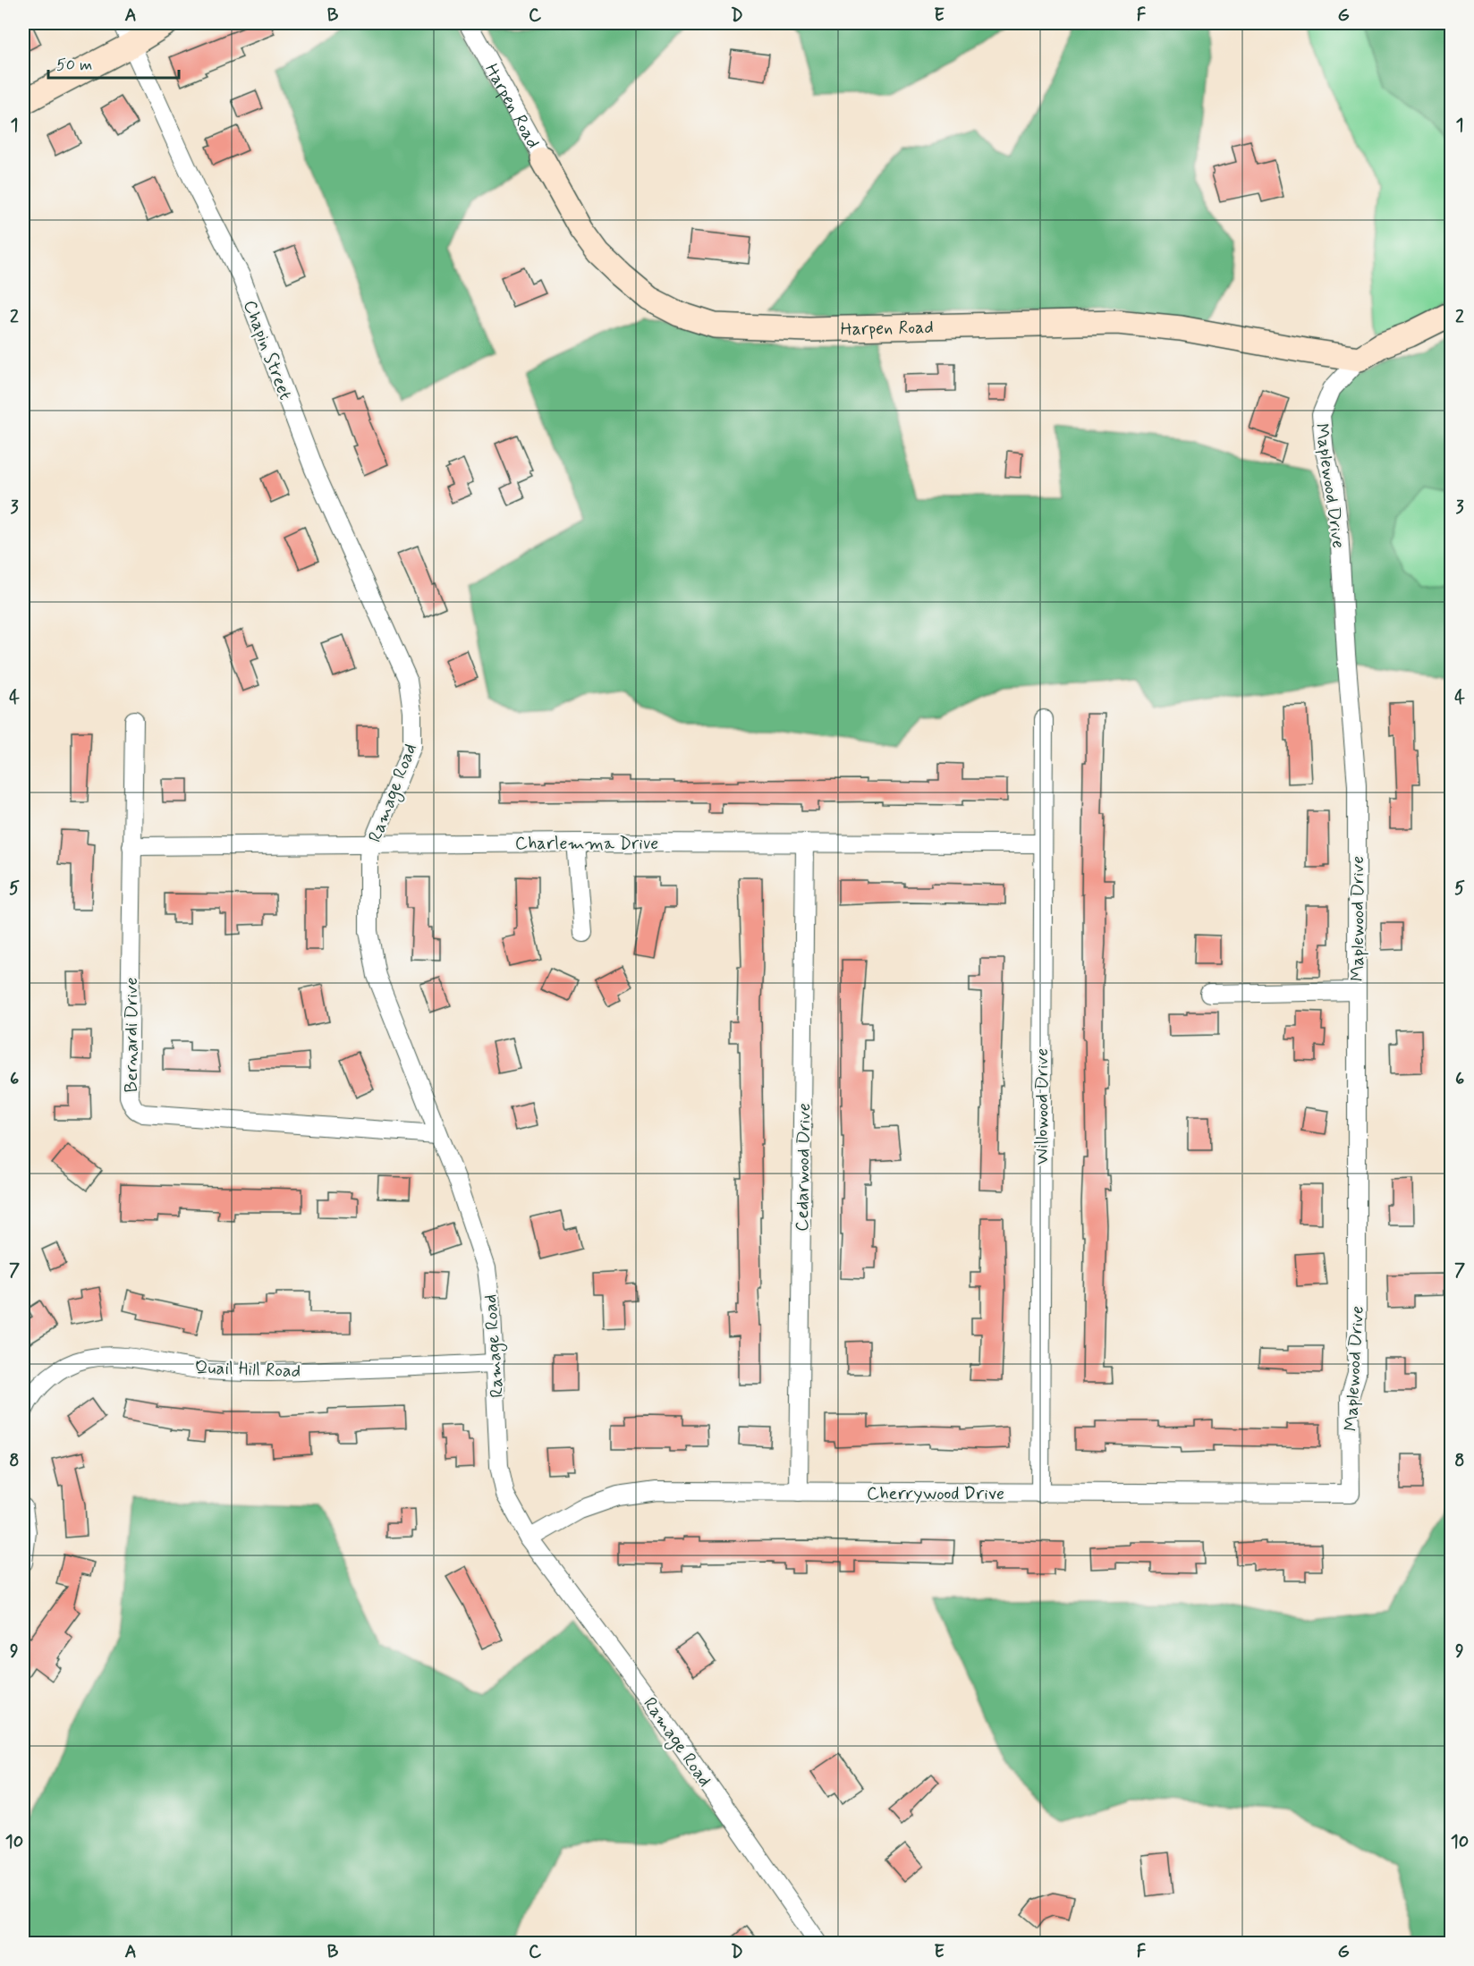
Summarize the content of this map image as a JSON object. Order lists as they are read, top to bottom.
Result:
{
  "streets": {
    "street": [
      "Harpen Road",
      "Chapin Street",
      "Maplewood Drive",
      "Ramage Road",
      "Charlemma Drive",
      "Bernardi Drive",
      "Willowood Drive",
      "Cedarwood Drive",
      "Quail Hill Road",
      "Cherrywood Drive"
    ]
  },
  "crossings": [
    ["Harpen Road", "Maplewood Drive"],
    ["Chapin Street", "Ramage Road"],
    ["Maplewood Drive", "Cherrywood Drive"],
    ["Ramage Road", "Charlemma Drive"],
    ["Ramage Road", "Bernardi Drive"],
    ["Ramage Road", "Quail Hill Road"],
    ["Ramage Road", "Cherrywood Drive"],
    ["Charlemma Drive", "Bernardi Drive"],
    ["Charlemma Drive", "Willowood Drive"],
    ["Charlemma Drive", "Cedarwood Drive"],
    ["Willowood Drive", "Cherrywood Drive"],
    ["Cedarwood Drive", "Cherrywood Drive"]
  ],
  "scale_bar": "50 m",
  "grid": {
    "columns": [
      "A",
      "B",
      "C",
      "D",
      "E",
      "F",
      "G"
    ],
    "rows": [
      "1",
      "2",
      "3",
      "4",
      "5",
      "6",
      "7",
      "8",
      "9",
      "10"
    ]
  }
}
